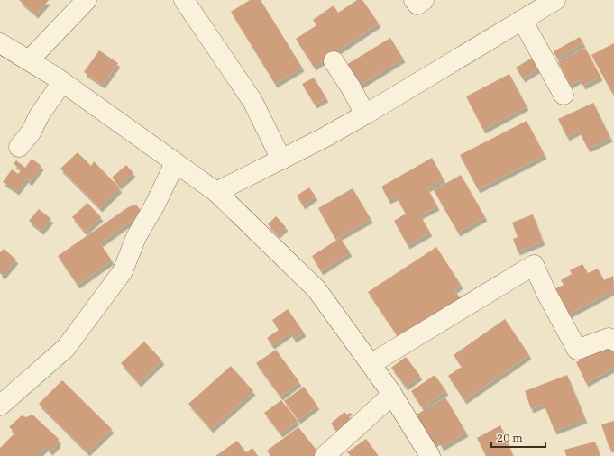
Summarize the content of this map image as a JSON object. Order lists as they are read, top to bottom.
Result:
{
  "scale_bar": "20 m"
}
